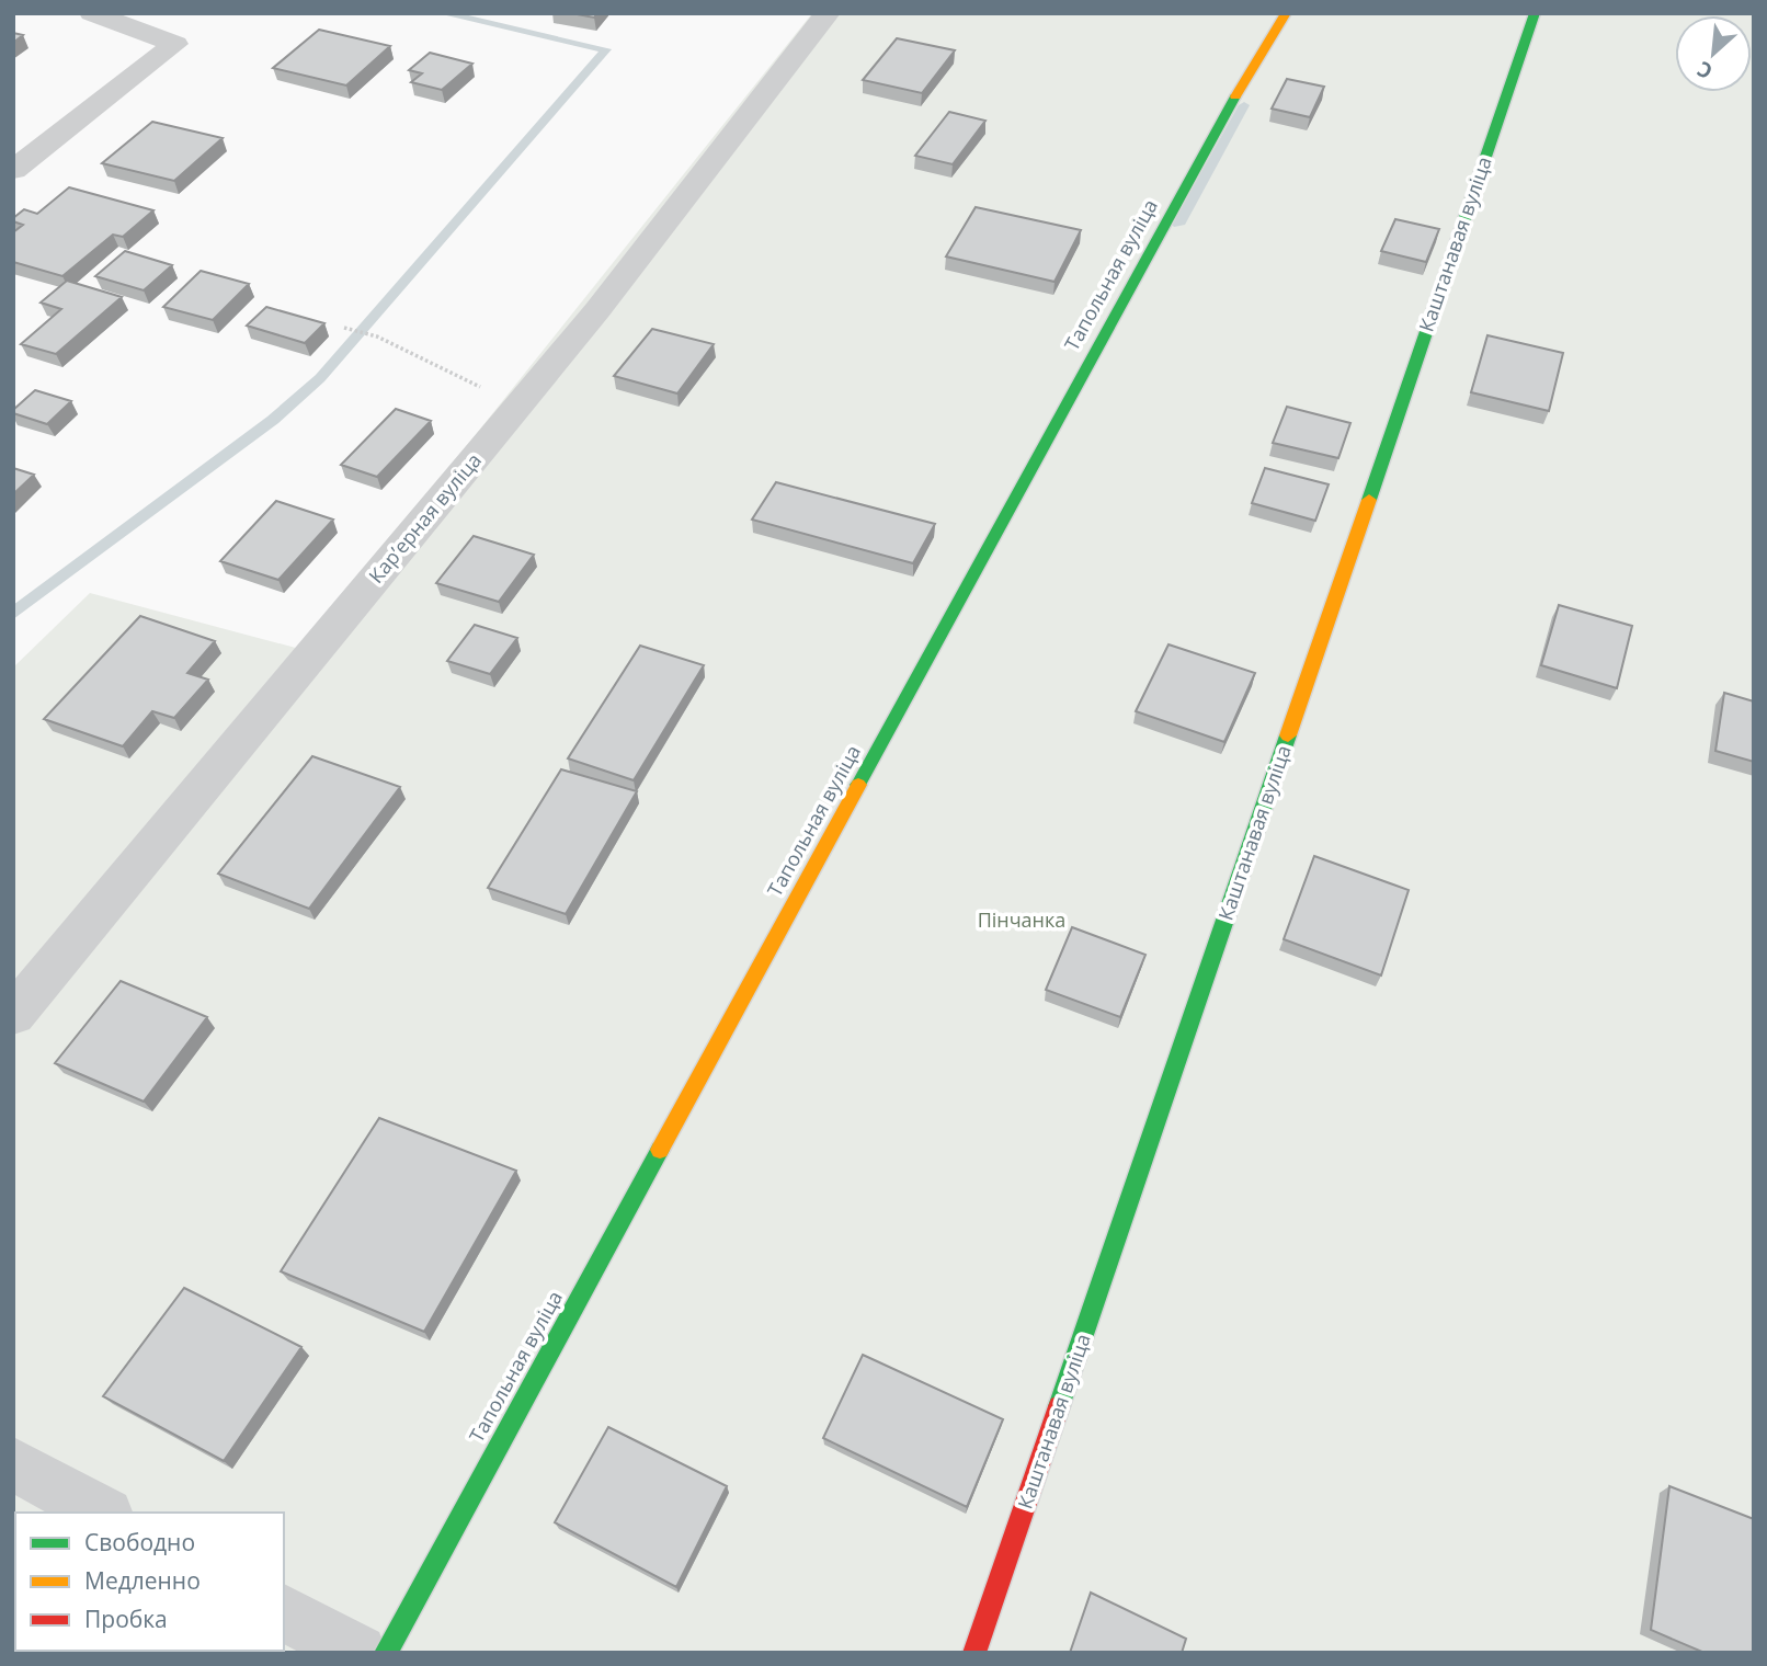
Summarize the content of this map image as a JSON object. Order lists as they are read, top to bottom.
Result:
{
  "streets": {
    "street": ["Каштанавая вуліца", "Тапольная вуліца", "Карʼерная вуліца"]
  },
  "parks": ["Пінчанка"],
  "legend": ["Свободно", "Медленно", "Пробка"],
  "north": "bottom left"
}
